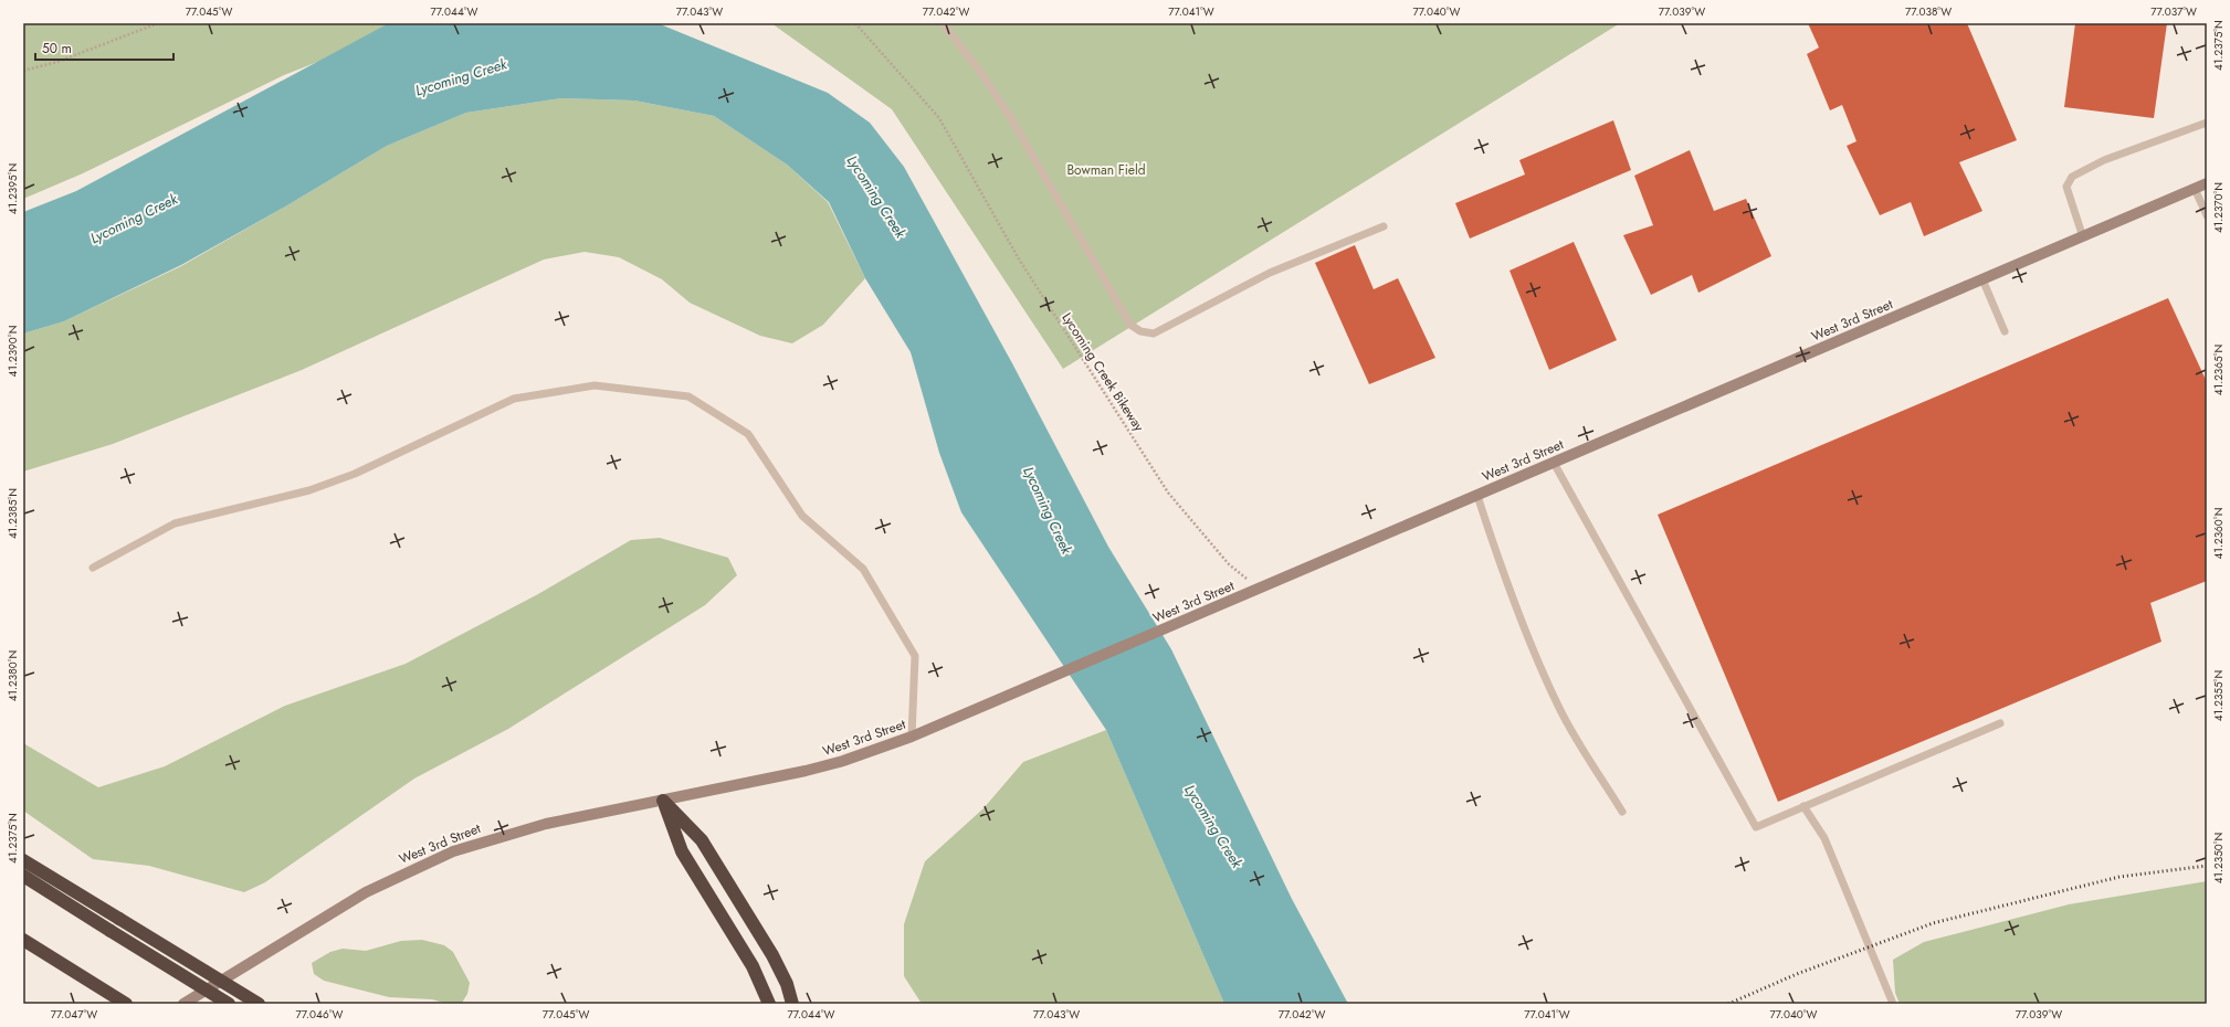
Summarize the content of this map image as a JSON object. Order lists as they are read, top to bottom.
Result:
{
  "streets": {
    "main road": ["West 3rd Street"],
    "path": ["Lycoming Creek Bikeway"]
  },
  "crossings": [
    ["West 3rd Street", "Lycoming Creek Bikeway"]
  ],
  "water": ["Lycoming Creek"],
  "parks": ["Bowman Field"],
  "scale_bar": "50 m",
  "coordinates": [
    "77.045°W",
    "77.044°W",
    "77.043°W",
    "77.042°W",
    "77.041°W",
    "77.040°W",
    "77.039°W",
    "77.038°W",
    "77.037°W",
    "41.2375°N",
    "41.2395°N",
    "41.2370°N",
    "41.2390°N",
    "41.2365°N",
    "41.2385°N",
    "41.2360°N",
    "41.2380°N",
    "41.2355°N",
    "41.2350°N",
    "77.047°W",
    "77.046°W"
  ]
}
